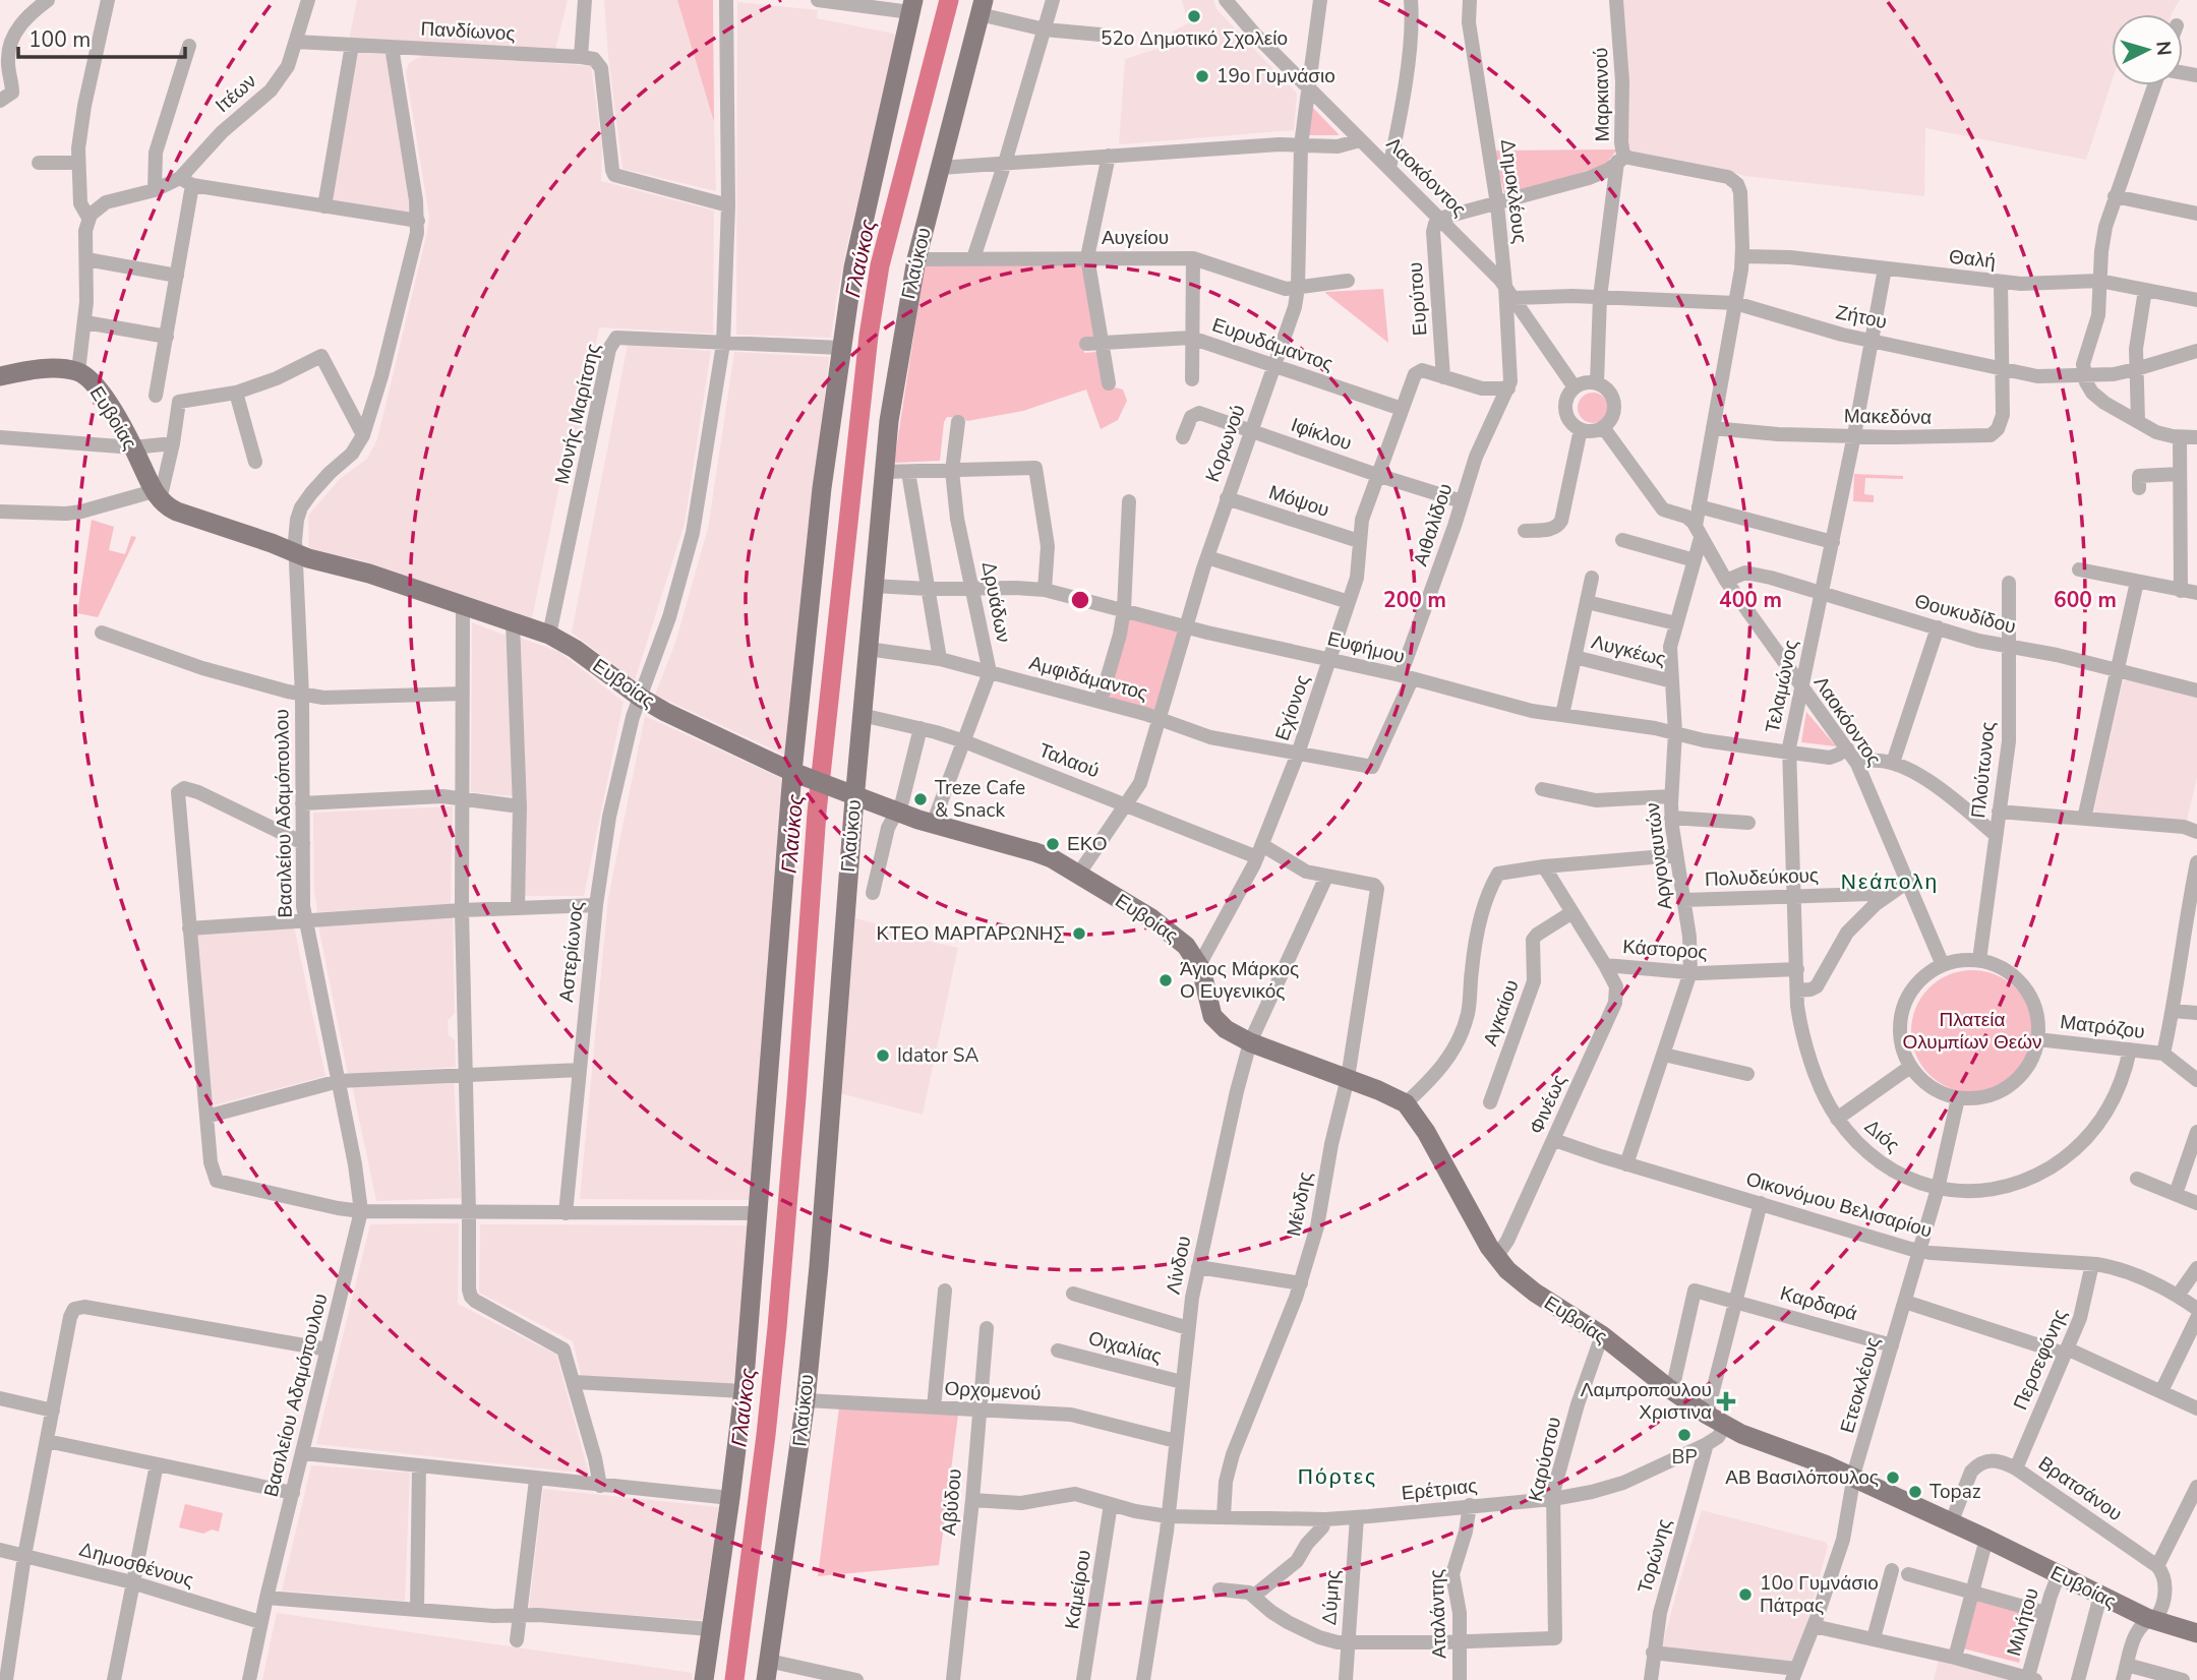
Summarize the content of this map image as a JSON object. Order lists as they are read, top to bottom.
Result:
{
  "streets": {
    "main road": ["Γλαύκου", "Ευβοίας"],
    "street": [
      "Πανδίωνος",
      "Ιτέων",
      "Μαρκιανού",
      "Λαοκόοντος",
      "Δημοκλέους",
      "Αυγείου",
      "Θαλή",
      "Ευρύτου",
      "Ζήτου",
      "Ευρυδάμαντος",
      "Μονής Μαρίτσης",
      "Μακεδόνα",
      "Ιφίκλου",
      "Κορωνού",
      "Μόψου",
      "Αιθαλίδου",
      "Δρυάδων",
      "Θουκυδίδου",
      "Ευφήμου",
      "Λυγκέως",
      "Αμφιδάμαντος",
      "Τελαμώνος",
      "Εχίονος",
      "Ταλαού",
      "Πλούτωνος",
      "Βασιλείου Αδαμόπουλου",
      "Αργοναυτών",
      "Πολυδεύκους",
      "Κάστορος",
      "Αστερίωνος",
      "Αγκαίου",
      "Ματρόζου",
      "Φινέως",
      "Διός",
      "Μένδης",
      "Οικονόμου Βελισαρίου",
      "Λίνδου",
      "Καρδαρά",
      "Οιχαλίας",
      "Περσεφόνης",
      "Ετεοκλέους",
      "Ορχομενού",
      "Καρύστου",
      "Βρατσάνου",
      "Ερέτριας",
      "Αβύδου",
      "Τορώνης",
      "Δημοσθένους",
      "Καμείρου",
      "Δύμης",
      "Αταλάντης",
      "Μιλήτου"
    ]
  },
  "crossings": [
    ["Πανδίωνος", "Ιτέων"],
    ["Πανδίωνος", "Βασιλείου Αδαμόπουλου"],
    ["Μαρκιανού", "Αργοναυτών"],
    ["Λαοκόοντος", "Δημοκλέους"],
    ["Λαοκόοντος", "Ευρύτου"],
    ["Λαοκόοντος", "Ζήτου"],
    ["Λαοκόοντος", "Κορωνού"],
    ["Λαοκόοντος", "Θουκυδίδου"],
    ["Λαοκόοντος", "Ευφήμου"],
    ["Λαοκόοντος", "Τελαμώνος"],
    ["Λαοκόοντος", "Πλούτωνος"],
    ["Λαοκόοντος", "Αργοναυτών"],
    ["Λαοκόοντος", "Ματρόζου"],
    ["Λαοκόοντος", "Ετεοκλέους"],
    ["Δημοκλέους", "Ζήτου"],
    ["Δημοκλέους", "Αιθαλίδου"],
    ["Αυγείου", "Γλαύκου"],
    ["Αυγείου", "Κορωνού"],
    ["Θαλή", "Τελαμώνος"],
    ["Θαλή", "Αργοναυτών"],
    ["Γλαύκου", "Ευβοίας"],
    ["Γλαύκου", "Ευφήμου"],
    ["Γλαύκου", "Αμφιδάμαντος"],
    ["Γλαύκου", "Ταλαού"],
    ["Γλαύκου", "Ορχομενού"],
    ["Ευρύτου", "Εχίονος"],
    ["Ζήτου", "Μακεδόνα"],
    ["Ζήτου", "Τελαμώνος"],
    ["Ζήτου", "Αργοναυτών"],
    ["Ευρυδάμαντος", "Κορωνού"],
    ["Ευρυδάμαντος", "Εχίονος"],
    ["Μονής Μαρίτσης", "Ευβοίας"],
    ["Μονής Μαρίτσης", "Αστερίωνος"],
    ["Μακεδόνα", "Τελαμώνος"],
    ["Μακεδόνα", "Αργοναυτών"],
    ["Ευβοίας", "Κορωνού"],
    ["Ευβοίας", "Δρυάδων"],
    ["Ευβοίας", "Εχίονος"],
    ["Ευβοίας", "Βασιλείου Αδαμόπουλου"],
    ["Ευβοίας", "Αστερίωνος"],
    ["Ευβοίας", "Φινέως"],
    ["Ευβοίας", "Μένδης"],
    ["Ευβοίας", "Λίνδου"],
    ["Ευβοίας", "Καρδαρά"],
    ["Ευβοίας", "Ετεοκλέους"],
    ["Ευβοίας", "Καρύστου"],
    ["Ευβοίας", "Βρατσάνου"],
    ["Ευβοίας", "Ερέτριας"],
    ["Ευβοίας", "Μιλήτου"],
    ["Ιφίκλου", "Κορωνού"],
    ["Ιφίκλου", "Αιθαλίδου"],
    ["Ιφίκλου", "Εχίονος"],
    ["Κορωνού", "Μόψου"],
    ["Κορωνού", "Ευφήμου"],
    ["Κορωνού", "Αμφιδάμαντος"],
    ["Κορωνού", "Ταλαού"],
    ["Μόψου", "Εχίονος"],
    ["Αιθαλίδου", "Ευφήμου"],
    ["Αιθαλίδου", "Αμφιδάμαντος"],
    ["Αιθαλίδου", "Εχίονος"],
    ["Δρυάδων", "Ευφήμου"],
    ["Δρυάδων", "Αμφιδάμαντος"],
    ["Δρυάδων", "Ταλαού"],
    ["Θουκυδίδου", "Τελαμώνος"],
    ["Θουκυδίδου", "Πλούτωνος"],
    ["Ευφήμου", "Τελαμώνος"],
    ["Ευφήμου", "Εχίονος"],
    ["Ευφήμου", "Αργοναυτών"],
    ["Λυγκέως", "Αργοναυτών"],
    ["Αμφιδάμαντος", "Εχίονος"],
    ["Τελαμώνος", "Πολυδεύκους"],
    ["Τελαμώνος", "Κάστορος"],
    ["Τελαμώνος", "Διός"],
    ["Εχίονος", "Ταλαού"],
    ["Ταλαού", "Μένδης"],
    ["Ταλαού", "Λίνδου"],
    ["Πλούτωνος", "Ματρόζου"],
    ["Πλούτωνος", "Ετεοκλέους"],
    ["Βασιλείου Αδαμόπουλου", "Δημοσθένους"],
    ["Αργοναυτών", "Πολυδεύκους"],
    ["Αργοναυτών", "Κάστορος"],
    ["Αργοναυτών", "Οικονόμου Βελισαρίου"],
    ["Κάστορος", "Αγκαίου"],
    ["Κάστορος", "Φινέως"],
    ["Ματρόζου", "Διός"],
    ["Ματρόζου", "Ετεοκλέους"],
    ["Φινέως", "Οικονόμου Βελισαρίου"],
    ["Διός", "Ετεοκλέους"],
    ["Μένδης", "Ερέτριας"],
    ["Οικονόμου Βελισαρίου", "Περσεφόνης"],
    ["Οικονόμου Βελισαρίου", "Ετεοκλέους"],
    ["Λίνδου", "Οιχαλίας"],
    ["Λίνδου", "Ορχομενού"],
    ["Λίνδου", "Ερέτριας"],
    ["Καρδαρά", "Ετεοκλέους"],
    ["Περσεφόνης", "Βρατσάνου"],
    ["Ορχομενού", "Αβύδου"],
    ["Καρύστου", "Ερέτριας"],
    ["Καρύστου", "Αταλάντης"],
    ["Ερέτριας", "Αβύδου"],
    ["Ερέτριας", "Τορώνης"],
    ["Ερέτριας", "Καμείρου"],
    ["Ερέτριας", "Δύμης"],
    ["Ερέτριας", "Αταλάντης"]
  ],
  "districts": ["Νεάπολη", "Πόρτες"],
  "water": ["Γλαύκος"],
  "parks": ["Πλατεία Ολυμπίων Θεών"],
  "places": {
    "other": [
      "52ο Δημοτικό Σχολείο",
      "19ο Γυμνάσιο",
      "Treze Cafe & Snack",
      "ΕΚΟ",
      "ΚΤΕΟ ΜΑΡΓΑΡΩΝΗΣ",
      "Άγιος Μάρκος Ο Ευγενικός",
      "Idator SA",
      "BP",
      "ΑΒ Βασιλόπουλος",
      "Topaz",
      "10ο Γυμνάσιο Πάτρας"
    ],
    "health": ["Λαμπροπουλου Χριστινα"]
  },
  "scale_bar": "100 m",
  "north": "right",
  "rings": ["200 m", "400 m", "600 m"]
}
